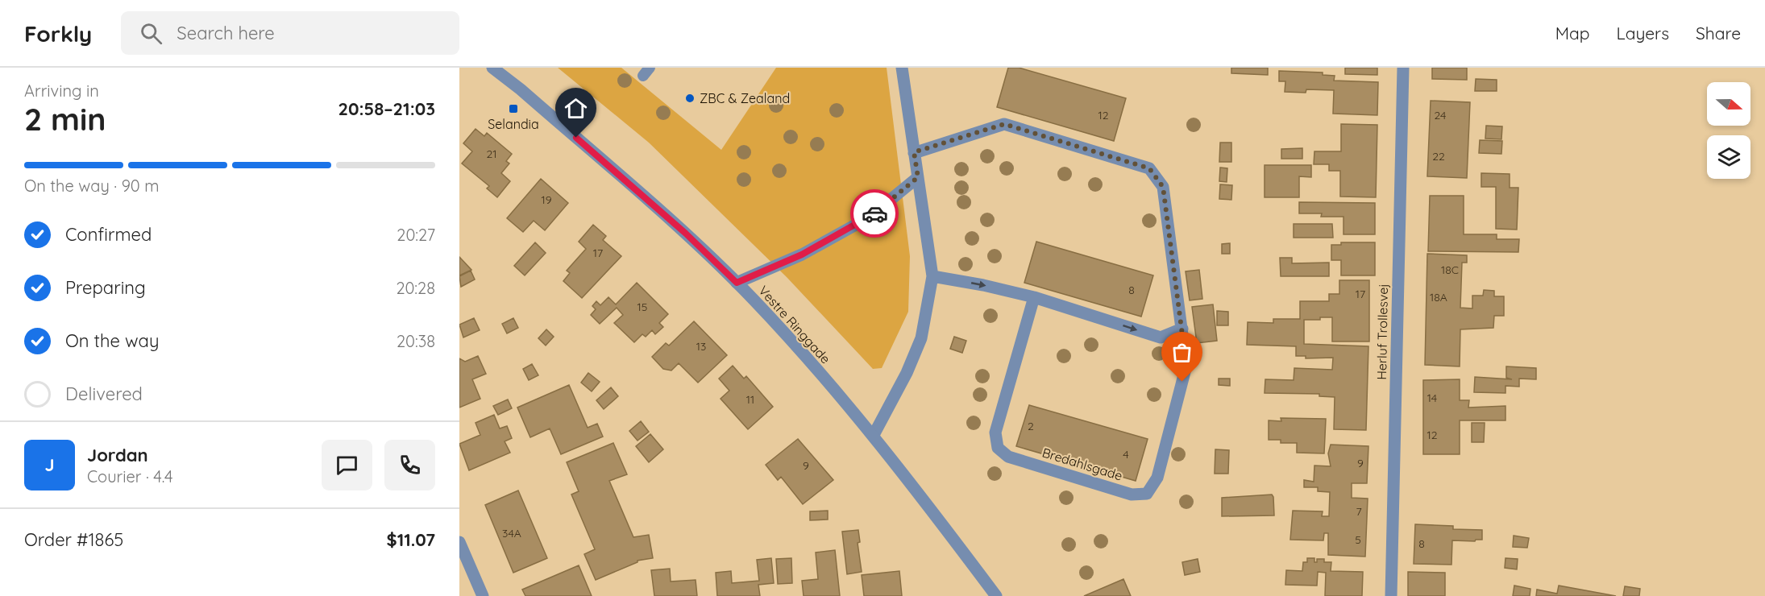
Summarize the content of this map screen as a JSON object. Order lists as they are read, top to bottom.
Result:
{
  "streets": {
    "street": ["Vestre Ringgade", "Herluf Trollesvej", "Bredahlsgade"]
  },
  "places": {
    "other": ["ZBC & Zealand"],
    "transit": ["Selandia"]
  },
  "house_numbers": [
    "12",
    "24",
    "21",
    "22",
    "19",
    "17",
    "18C",
    "8",
    "17",
    "18A",
    "15",
    "13",
    "14",
    "11",
    "2",
    "12",
    "4",
    "9",
    "9",
    "7",
    "34A",
    "5",
    "8"
  ],
  "north": "right",
  "page": {
    "header": "Forkly",
    "search": "Search here",
    "nav": ["Map", "Layers", "Share"],
    "heading": ["2 min", "Arriving in", "20:58–21:03"],
    "panel": [
      "Jordan",
      "Courier · 4.4",
      "Order #1865",
      "$11.07"
    ],
    "bar": "On the way · 90 m",
    "list": [
      ["Confirmed", "20:27"],
      ["Preparing", "20:28"],
      ["On the way", "20:38"],
      "Delivered"
    ],
    "round": "J"
  }
}
